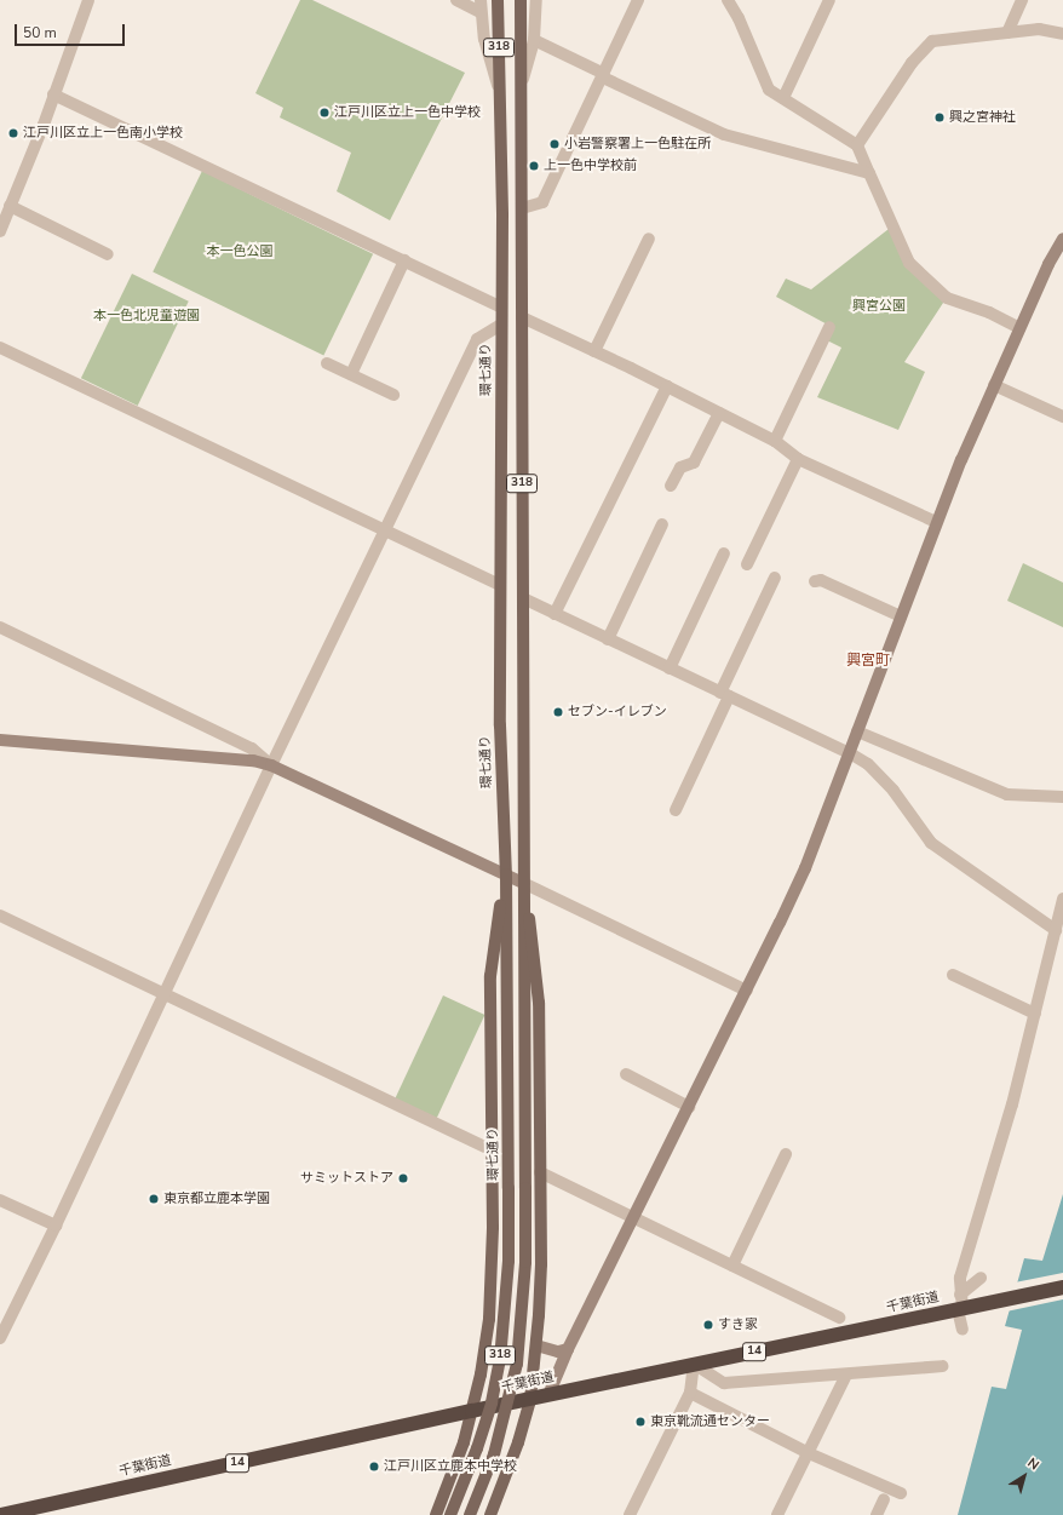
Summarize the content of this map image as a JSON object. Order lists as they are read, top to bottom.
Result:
{
  "streets": {
    "highway": ["千葉街道", "14"],
    "main road": ["318", "環七通り"]
  },
  "districts": ["興宮町"],
  "parks": ["本一色公園", "興宮公園", "本一色北児童遊園"],
  "places": [
    "江戸川区立上一色中学校",
    "興之宮神社",
    "江戸川区立上一色南小学校",
    "小岩警察署上一色駐在所",
    "上一色中学校前",
    "セブン-イレブン",
    "サミットストア",
    "東京都立鹿本学園",
    "すき家",
    "東京靴流通センター",
    "江戸川区立鹿本中学校"
  ],
  "scale_bar": "50 m",
  "north": "top right"
}
